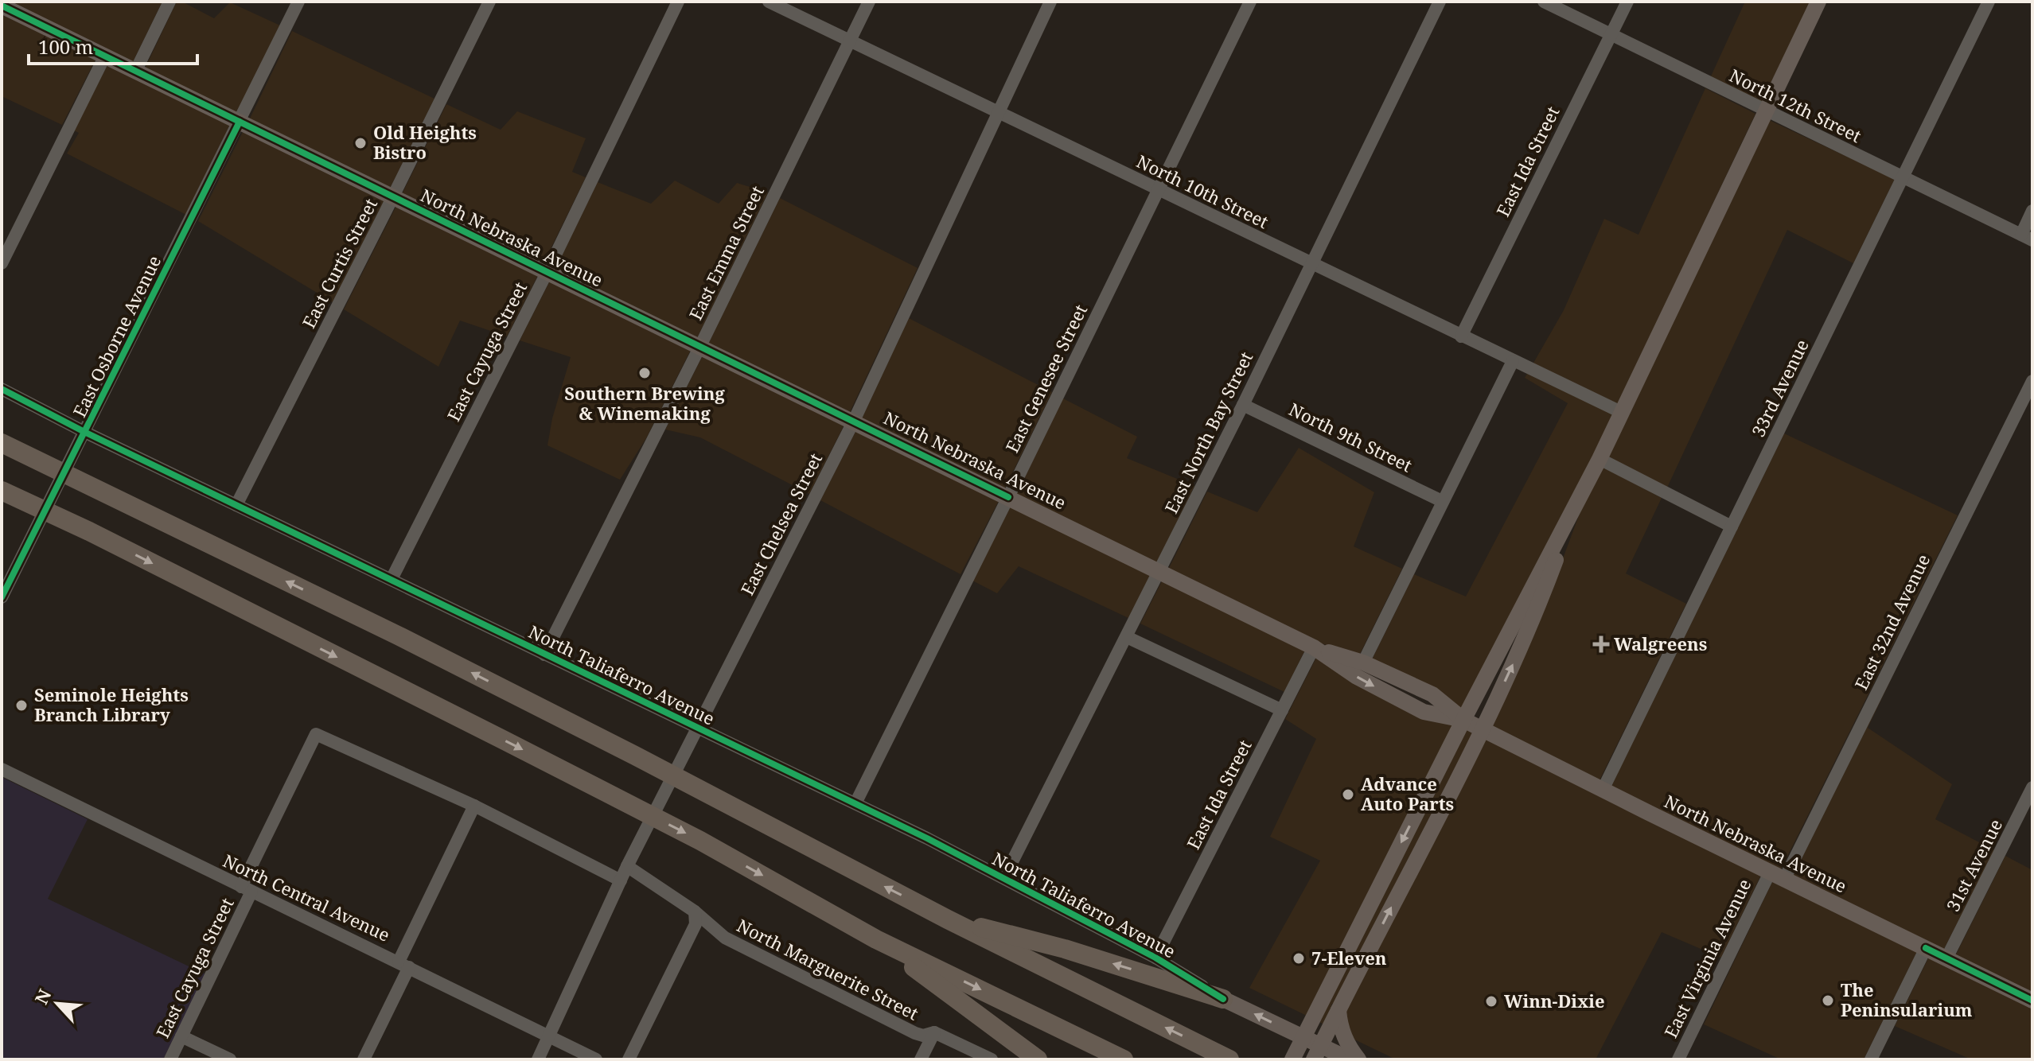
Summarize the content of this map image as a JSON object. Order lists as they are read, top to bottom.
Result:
{
  "streets": {
    "main road": ["North Nebraska Avenue", "North Taliaferro Avenue"],
    "street": [
      "North 12th Street",
      "East Ida Street",
      "North 10th Street",
      "East Emma Street",
      "East Curtis Street",
      "East Osborne Avenue",
      "East Cayuga Street",
      "East Genesee Street",
      "33rd Avenue",
      "East North Bay Street",
      "North 9th Street",
      "East Chelsea Street",
      "East 32nd Avenue",
      "31st Avenue",
      "North Central Avenue",
      "East Virginia Avenue",
      "North Marguerite Street"
    ]
  },
  "crossings": [
    ["North 12th Street", "East Ida Street"],
    ["North 12th Street", "33rd Avenue"],
    ["East Ida Street", "North 10th Street"],
    ["East Ida Street", "North Nebraska Avenue"],
    ["East Ida Street", "North Taliaferro Avenue"],
    ["North 10th Street", "East Emma Street"],
    ["North 10th Street", "East Genesee Street"],
    ["North 10th Street", "East North Bay Street"],
    ["North 10th Street", "East Chelsea Street"],
    ["North Nebraska Avenue", "East Emma Street"],
    ["North Nebraska Avenue", "East Curtis Street"],
    ["North Nebraska Avenue", "East Osborne Avenue"],
    ["North Nebraska Avenue", "East Cayuga Street"],
    ["North Nebraska Avenue", "East Genesee Street"],
    ["North Nebraska Avenue", "33rd Avenue"],
    ["North Nebraska Avenue", "East North Bay Street"],
    ["North Nebraska Avenue", "East Chelsea Street"],
    ["North Nebraska Avenue", "East 32nd Avenue"],
    ["North Nebraska Avenue", "31st Avenue"],
    ["North Nebraska Avenue", "East Virginia Avenue"],
    ["East Emma Street", "North Taliaferro Avenue"],
    ["East Curtis Street", "North Taliaferro Avenue"],
    ["East Osborne Avenue", "North Taliaferro Avenue"],
    ["East Cayuga Street", "North Taliaferro Avenue"],
    ["East Cayuga Street", "North Central Avenue"],
    ["East Genesee Street", "North Taliaferro Avenue"],
    ["East North Bay Street", "North 9th Street"],
    ["East North Bay Street", "North Taliaferro Avenue"],
    ["East Chelsea Street", "North Taliaferro Avenue"],
    ["East Chelsea Street", "North Central Avenue"],
    ["East Chelsea Street", "North Marguerite Street"],
    ["East 32nd Avenue", "East Virginia Avenue"]
  ],
  "places": {
    "other": [
      "Old Heights Bistro",
      "Southern Brewing & Winemaking",
      "Seminole Heights Branch Library",
      "Advance Auto Parts",
      "7-Eleven",
      "The Peninsularium",
      "Winn-Dixie"
    ],
    "health": ["Walgreens"]
  },
  "scale_bar": "100 m",
  "north": "top left"
}
